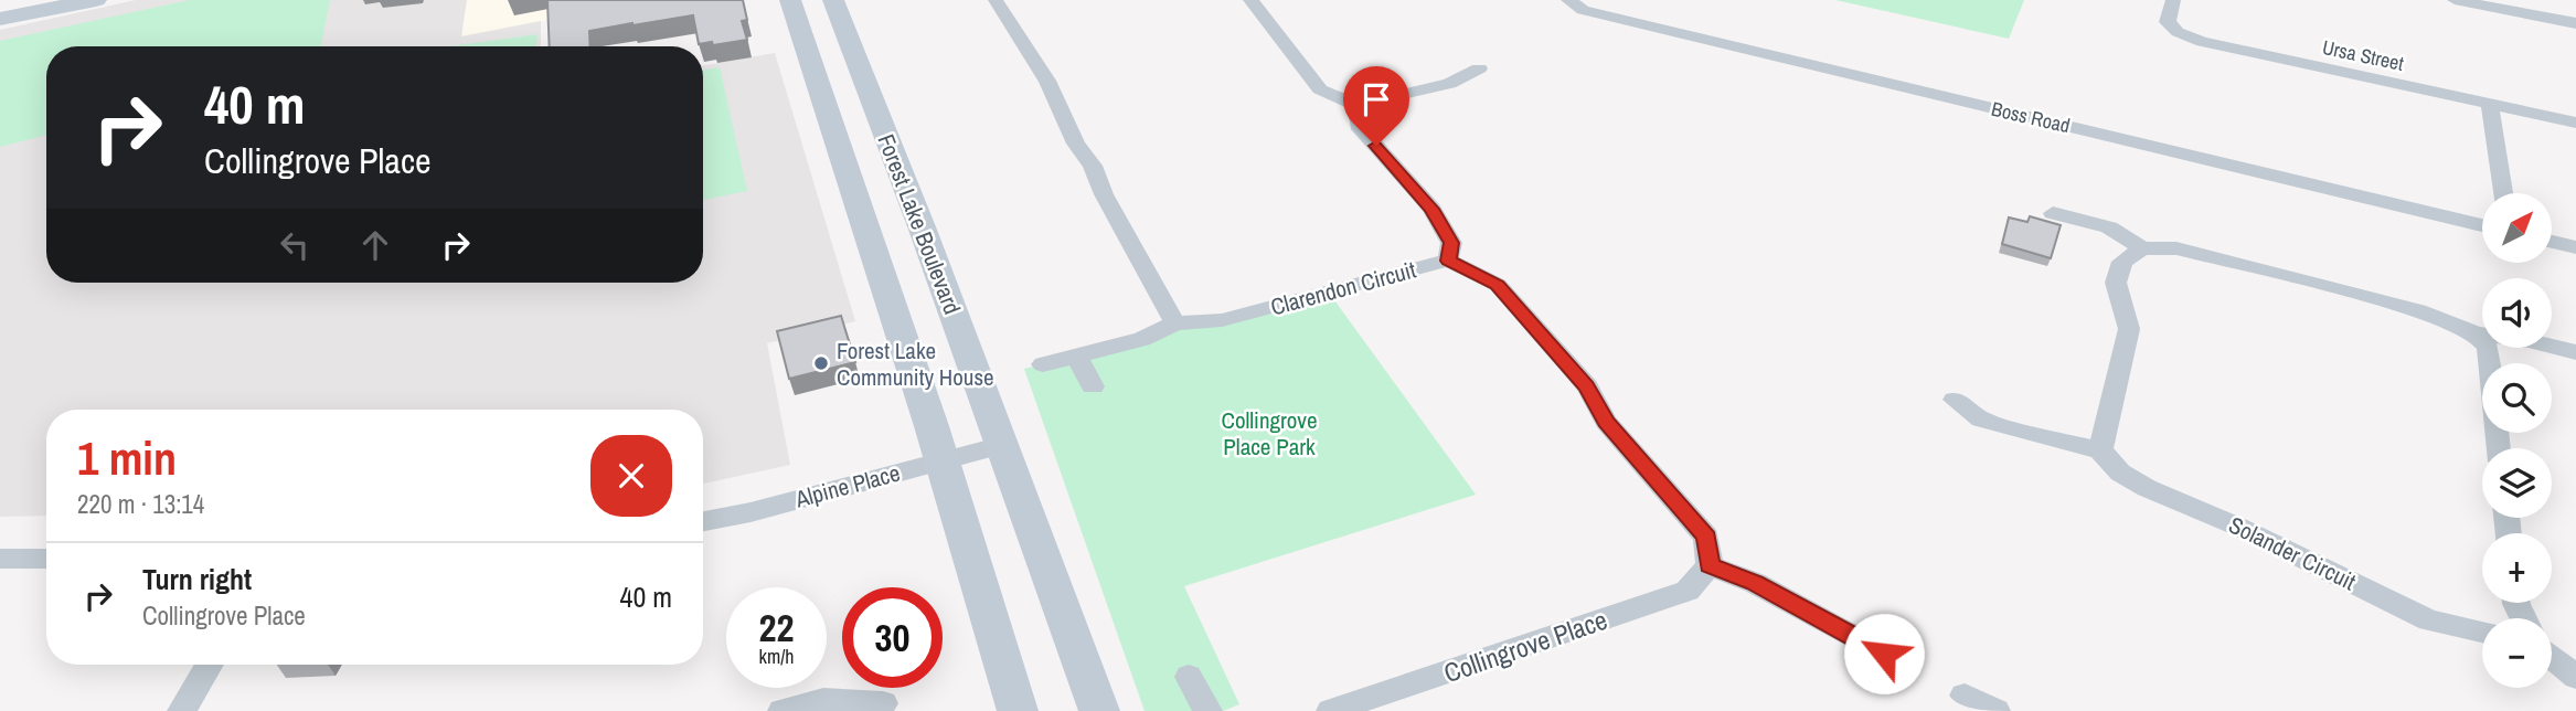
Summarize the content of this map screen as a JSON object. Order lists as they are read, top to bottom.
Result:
{
  "streets": {
    "main road": ["Forest Lake Boulevard"],
    "street": [
      "Ursa Street",
      "Boss Road",
      "Clarendon Circuit",
      "Alpine Place",
      "Solander Circuit",
      "Collingrove Place"
    ]
  },
  "crossings": [
    ["Forest Lake Boulevard", "Alpine Place"]
  ],
  "parks": ["Collingrove Place Park"],
  "places": ["Forest Lake Community House"],
  "north": "top right",
  "page": {
    "turn": ["40 m", "Collingrove Place"],
    "map_buttons": ["+", "−"],
    "heading": ["1 min", "220 m · 13:14"],
    "list": [
      {
        "name": "Turn right",
        "note": "Collingrove Place",
        "value": "40 m"
      }
    ],
    "speed": "22 km/h",
    "limit": "30"
  }
}
